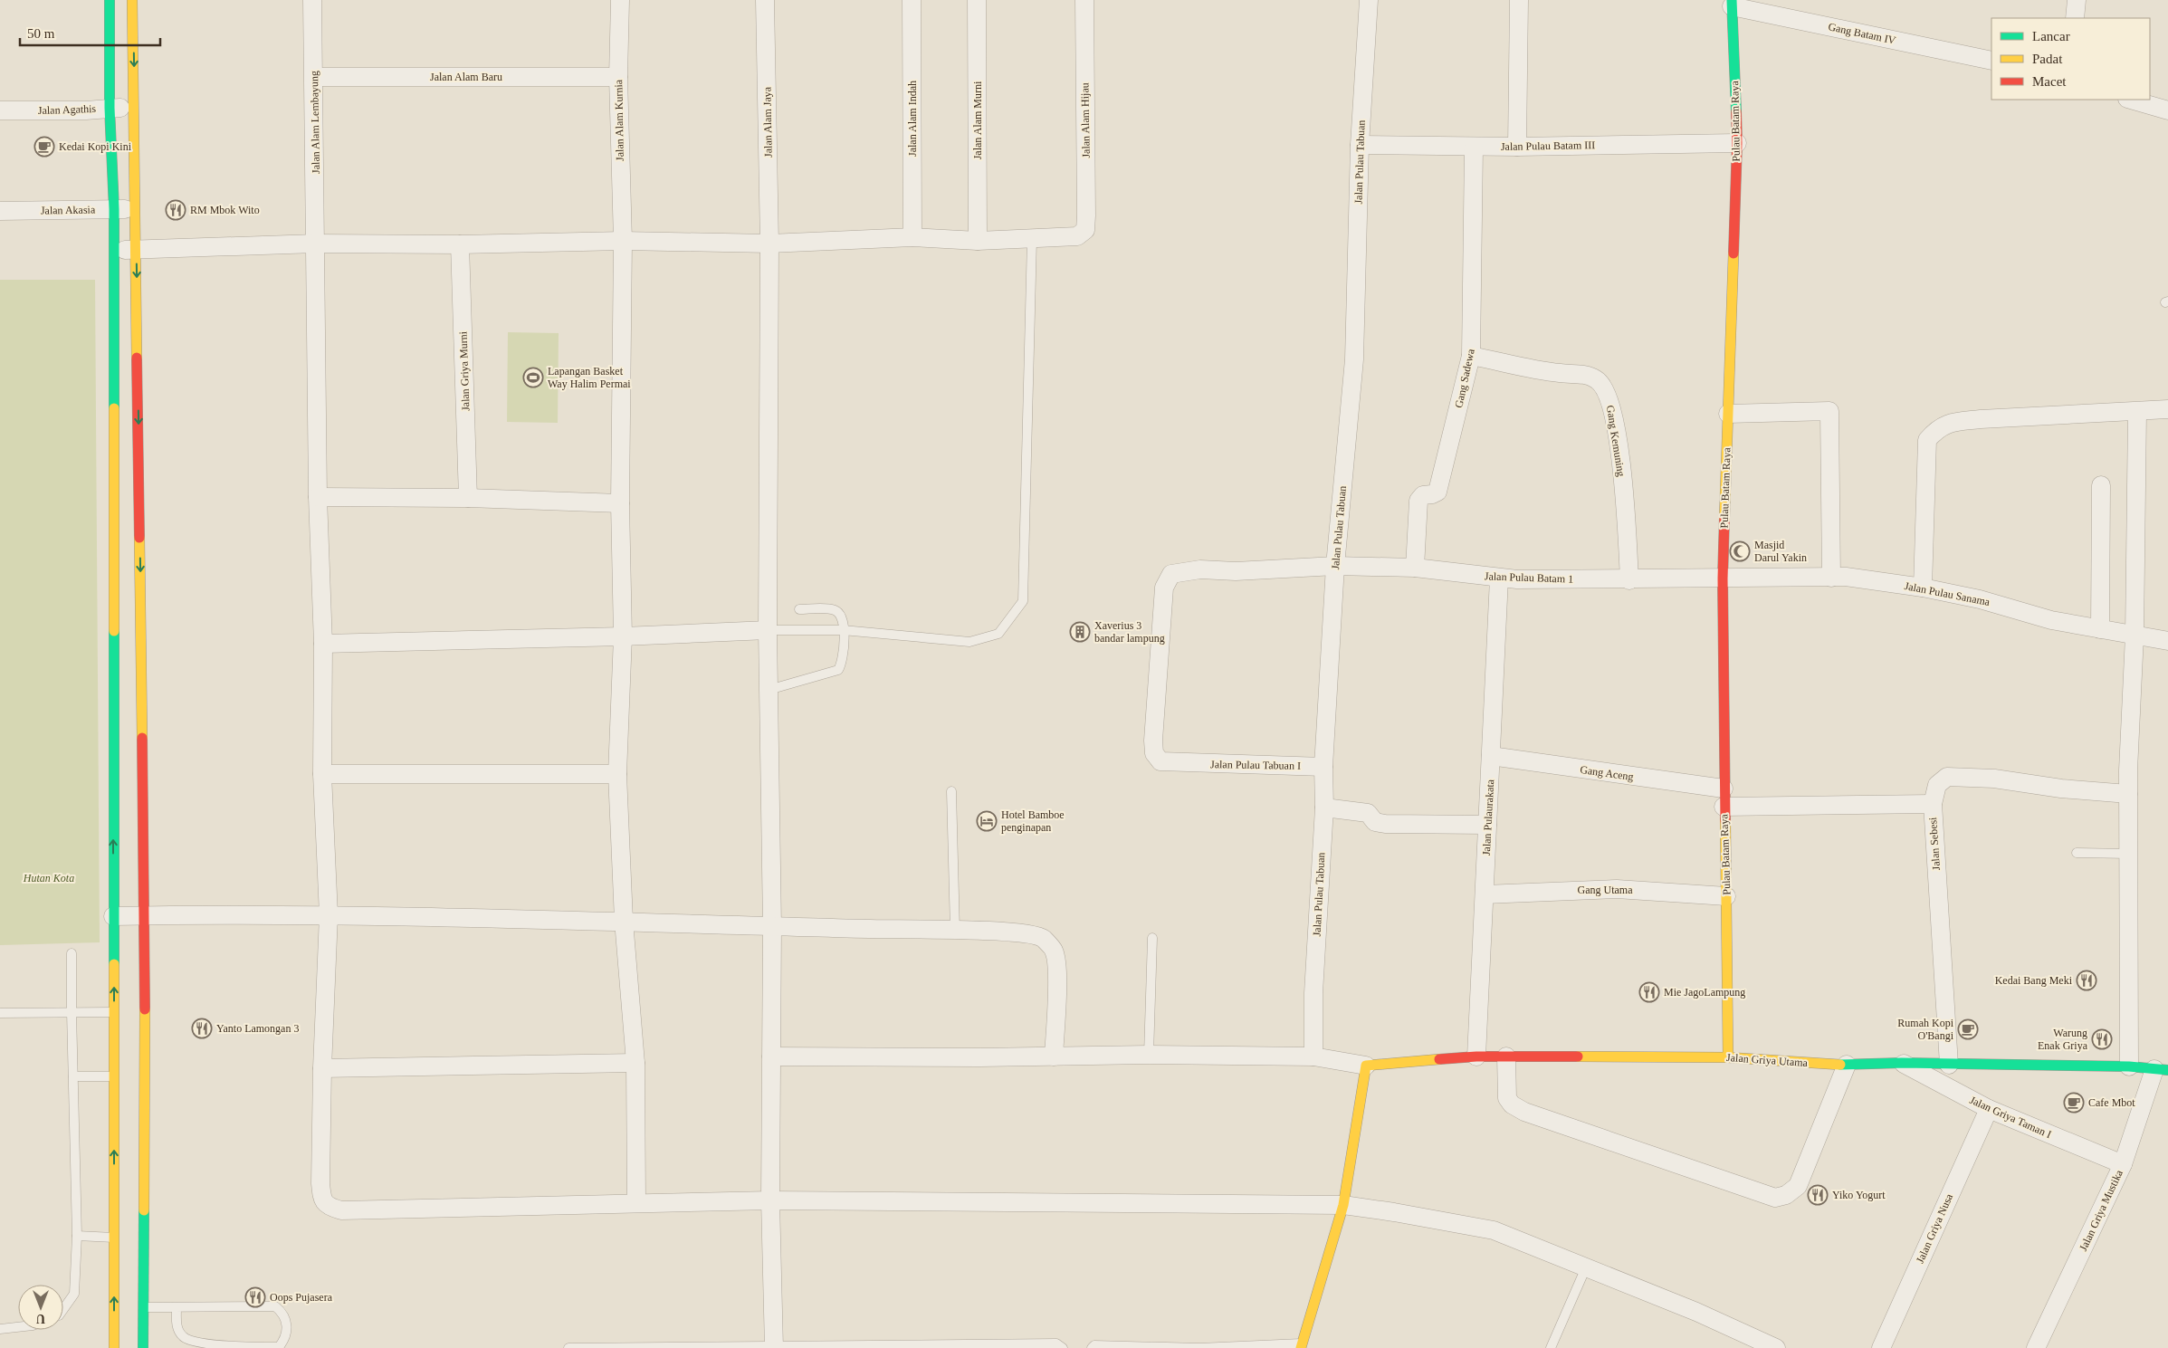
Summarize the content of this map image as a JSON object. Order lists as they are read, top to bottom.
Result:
{
  "streets": {
    "street": [
      "Gang Batam IV",
      "Jalan Alam Baru",
      "Jalan Agathis",
      "Jalan Alam Indah",
      "Jalan Alam Kurnia",
      "Jalan Alam Murni",
      "Jalan Alam Hijau",
      "Pulau Batam Raya",
      "Jalan Alam Lembayung",
      "Jalan Alam Jaya",
      "Jalan Pulau Batam III",
      "Jalan Pulau Tabuan",
      "Jalan Akasia",
      "Jalan Griya Murni",
      "Gang Sadewa",
      "Gang Kemuning",
      "Jalan Pulau Batam 1",
      "Jalan Pulau Sanama",
      "Jalan Pulau Tabuan I",
      "Gang Aceng",
      "Jalan Pulaurakata",
      "Jalan Sebesi",
      "Gang Utama",
      "Jalan Griya Utama",
      "Jalan Griya Taman I",
      "Jalan Griya Mustika",
      "Jalan Griya Nusa"
    ]
  },
  "crossings": [
    ["Gang Batam IV", "Pulau Batam Raya"],
    ["Jalan Alam Baru", "Jalan Alam Kurnia"],
    ["Jalan Alam Baru", "Jalan Alam Lembayung"],
    ["Jalan Alam Kurnia", "Jalan Alam Lembayung"],
    ["Pulau Batam Raya", "Jalan Pulau Batam III"],
    ["Pulau Batam Raya", "Jalan Pulau Batam 1"],
    ["Pulau Batam Raya", "Jalan Pulau Sanama"],
    ["Pulau Batam Raya", "Gang Aceng"],
    ["Pulau Batam Raya", "Jalan Sebesi"],
    ["Pulau Batam Raya", "Gang Utama"],
    ["Pulau Batam Raya", "Jalan Griya Utama"],
    ["Jalan Pulau Batam III", "Jalan Pulau Tabuan"],
    ["Jalan Pulau Batam III", "Gang Sadewa"],
    ["Jalan Pulau Tabuan", "Jalan Pulau Batam 1"],
    ["Jalan Pulau Tabuan", "Jalan Pulau Tabuan I"],
    ["Gang Sadewa", "Gang Kemuning"],
    ["Gang Sadewa", "Jalan Pulau Batam 1"],
    ["Gang Kemuning", "Jalan Pulau Batam 1"],
    ["Jalan Pulau Batam 1", "Jalan Pulau Sanama"],
    ["Jalan Pulau Batam 1", "Jalan Pulau Tabuan I"],
    ["Jalan Pulau Batam 1", "Jalan Pulaurakata"],
    ["Gang Aceng", "Jalan Pulaurakata"],
    ["Jalan Pulaurakata", "Gang Utama"],
    ["Jalan Pulaurakata", "Jalan Griya Utama"],
    ["Jalan Sebesi", "Jalan Griya Utama"],
    ["Jalan Griya Utama", "Jalan Griya Taman I"],
    ["Jalan Griya Utama", "Jalan Griya Mustika"],
    ["Jalan Griya Taman I", "Jalan Griya Mustika"],
    ["Jalan Griya Taman I", "Jalan Griya Nusa"]
  ],
  "parks": ["Hutan Kota"],
  "places": {
    "cafe": ["Kedai Kopi Kini", "Rumah Kopi O'Bangi", "Cafe Mbot"],
    "restaurant": [
      "RM Mbok Wito",
      "Kedai Bang Meki",
      "Mie JagoLampung",
      "Yanto Lamongan 3",
      "Warung Enak Griya",
      "Yiko Yogurt",
      "Oops Pujasera"
    ],
    "sports": ["Lapangan Basket Way Halim Permai"],
    "mosque": ["Masjid Darul Yakin"],
    "building": ["Xaverius 3 bandar lampung"],
    "hotel": ["Hotel Bamboe penginapan"]
  },
  "legend": ["Lancar", "Padat", "Macet"],
  "scale_bar": "50 m",
  "north": "bottom"
}
